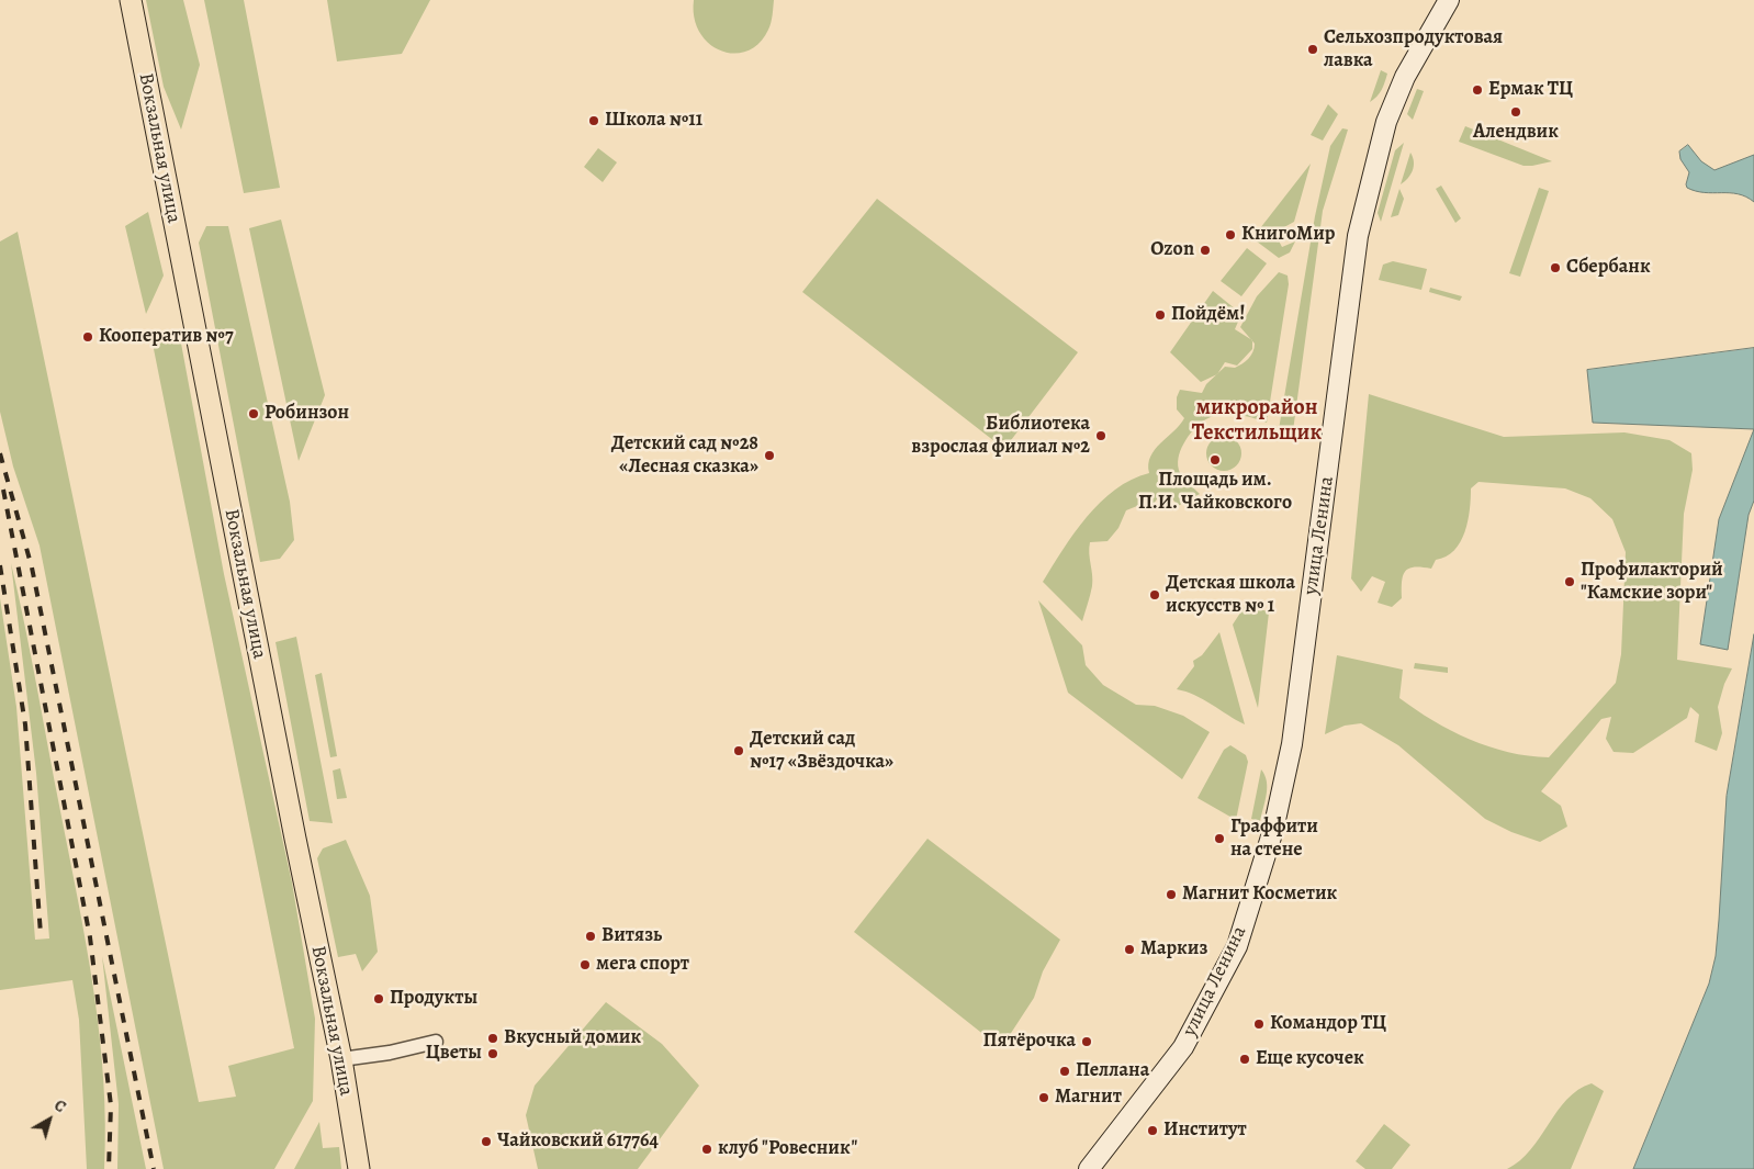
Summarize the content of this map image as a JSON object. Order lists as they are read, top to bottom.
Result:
{
  "streets": {
    "main road": ["Вокзальная улица"],
    "street": ["улица Ленина"]
  },
  "districts": ["микрорайон Текстильщик"],
  "places": [
    "Сельхозпродуктовая лавка",
    "Ермак ТЦ",
    "Алендвик",
    "Школа №11",
    "КнигоМир",
    "Ozon",
    "Сбербанк",
    "Пойдём!",
    "Кооператив №7",
    "Робинзон",
    "Библиотека взрослая филиал №2",
    "Детский сад №28 «Лесная сказка»",
    "Площадь им. П.И. Чайковского",
    "Профилакторий \"Камские зори\"",
    "Детская школа искусств № 1",
    "Детский сад №17 «Звёздочка»",
    "Граффити на стене",
    "Магнит Косметик",
    "Витязь",
    "Маркиз",
    "мега спорт",
    "Продукты",
    "Командор ТЦ",
    "Вкусный домик",
    "Пятёрочка",
    "Цветы",
    "Еще кусочек",
    "Пеллана",
    "Магнит",
    "Институт",
    "Чайковский 617764",
    "клуб \"Ровесник\""
  ],
  "north": "top right"
}
